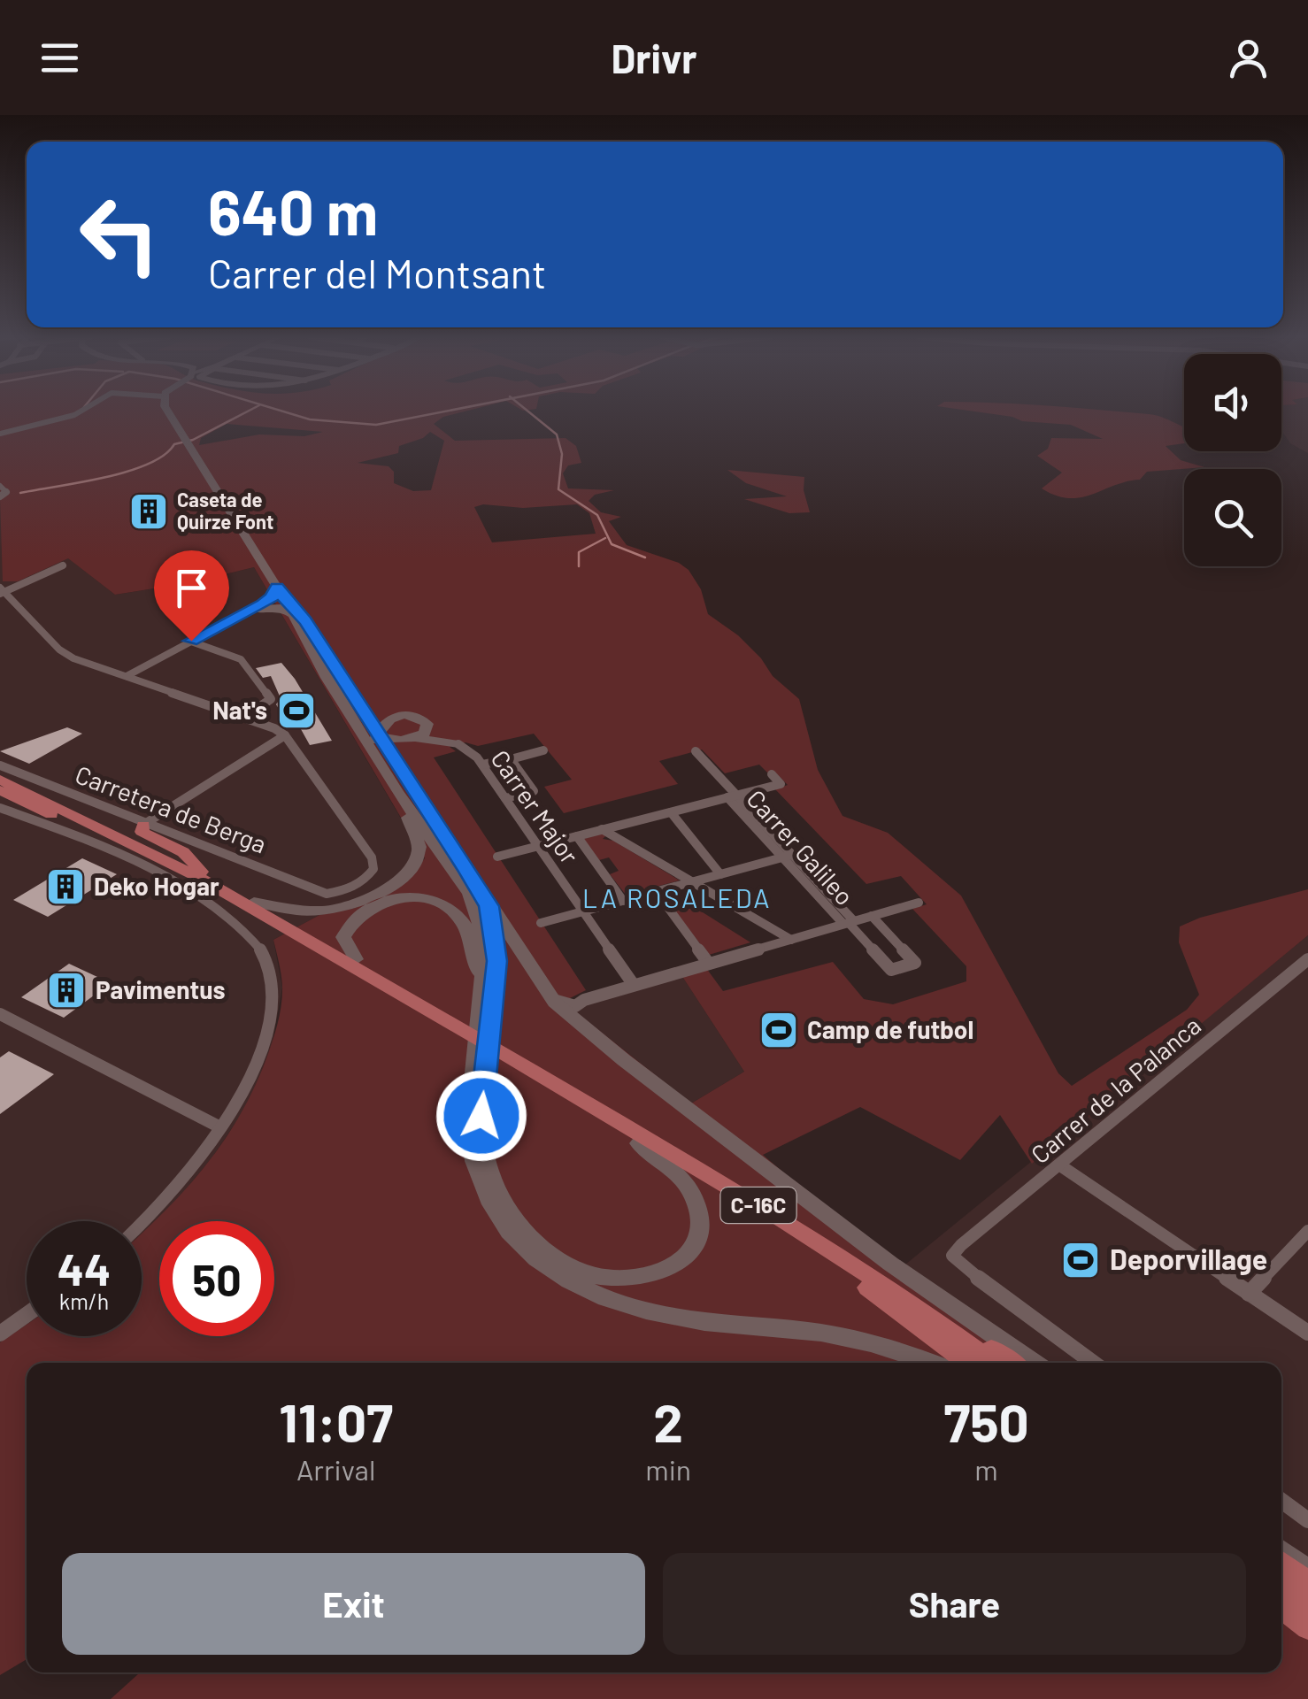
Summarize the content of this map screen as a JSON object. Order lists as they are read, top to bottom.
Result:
{
  "streets": {
    "main road": ["C-16C"],
    "street": [
      "Carrer Major",
      "Carretera de Berga",
      "Carrer Galileo",
      "Carrer de la Palanca"
    ]
  },
  "districts": ["LA ROSALEDA"],
  "places": {
    "building": ["Caseta de Quirze Font", "Deko Hogar", "Pavimentus"],
    "sports": ["Nat's", "Camp de futbol", "Deporvillage"]
  },
  "page": {
    "header": "Drivr",
    "turn": ["640 m", "Carrer del Montsant"],
    "speed": "44 km/h",
    "limit": "50",
    "eta": [
      "11:07",
      "Arrival",
      "2",
      "min",
      "750",
      "m"
    ],
    "buttons": ["Exit", "Share"]
  }
}
